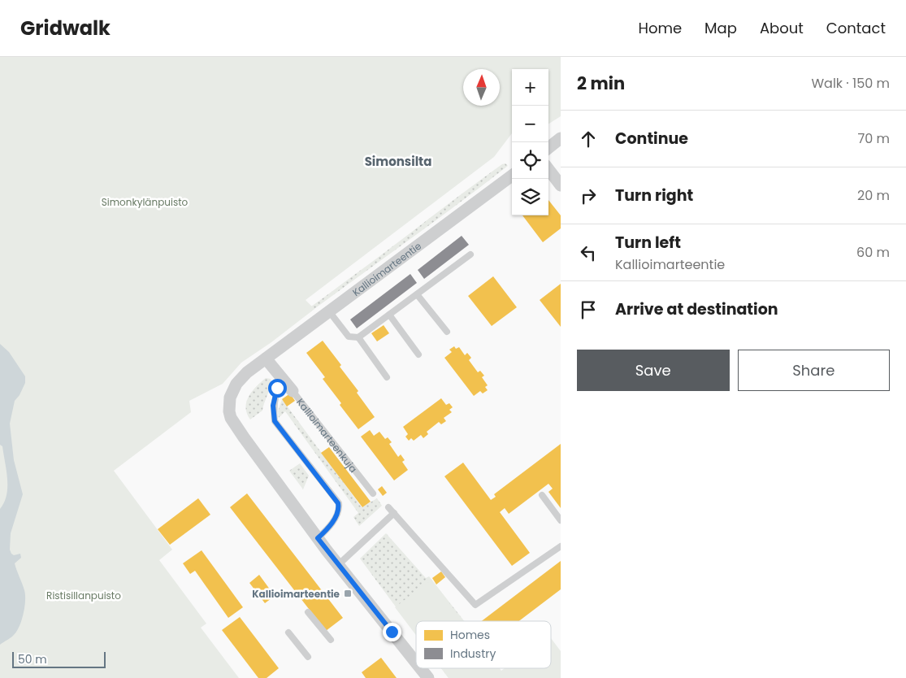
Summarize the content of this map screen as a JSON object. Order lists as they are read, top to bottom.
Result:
{
  "streets": {
    "street": ["Kallioimarteentie", "Kallioimarteenkuja"]
  },
  "crossings": [
    ["Kallioimarteentie", "Kallioimarteenkuja"]
  ],
  "districts": ["Simonsilta"],
  "parks": ["Simonkylänpuisto", "Ristisillanpuisto"],
  "places": {
    "transit": ["Kallioimarteentie"]
  },
  "legend": ["Homes", "Industry"],
  "scale_bar": "50 m",
  "north": "top",
  "page": {
    "header": "Gridwalk",
    "nav": [
      "Home",
      "Map",
      "About",
      "Contact"
    ],
    "heading": ["2 min", "Walk · 150 m"],
    "map_buttons": ["+", "−"],
    "list": [
      ["Continue", "70 m"],
      ["Turn right", "20 m"],
      ["Turn left", "Kallioimarteentie", "60 m"],
      "Arrive at destination"
    ],
    "buttons": ["Save", "Share"],
    "scale": "50 m"
  }
}
